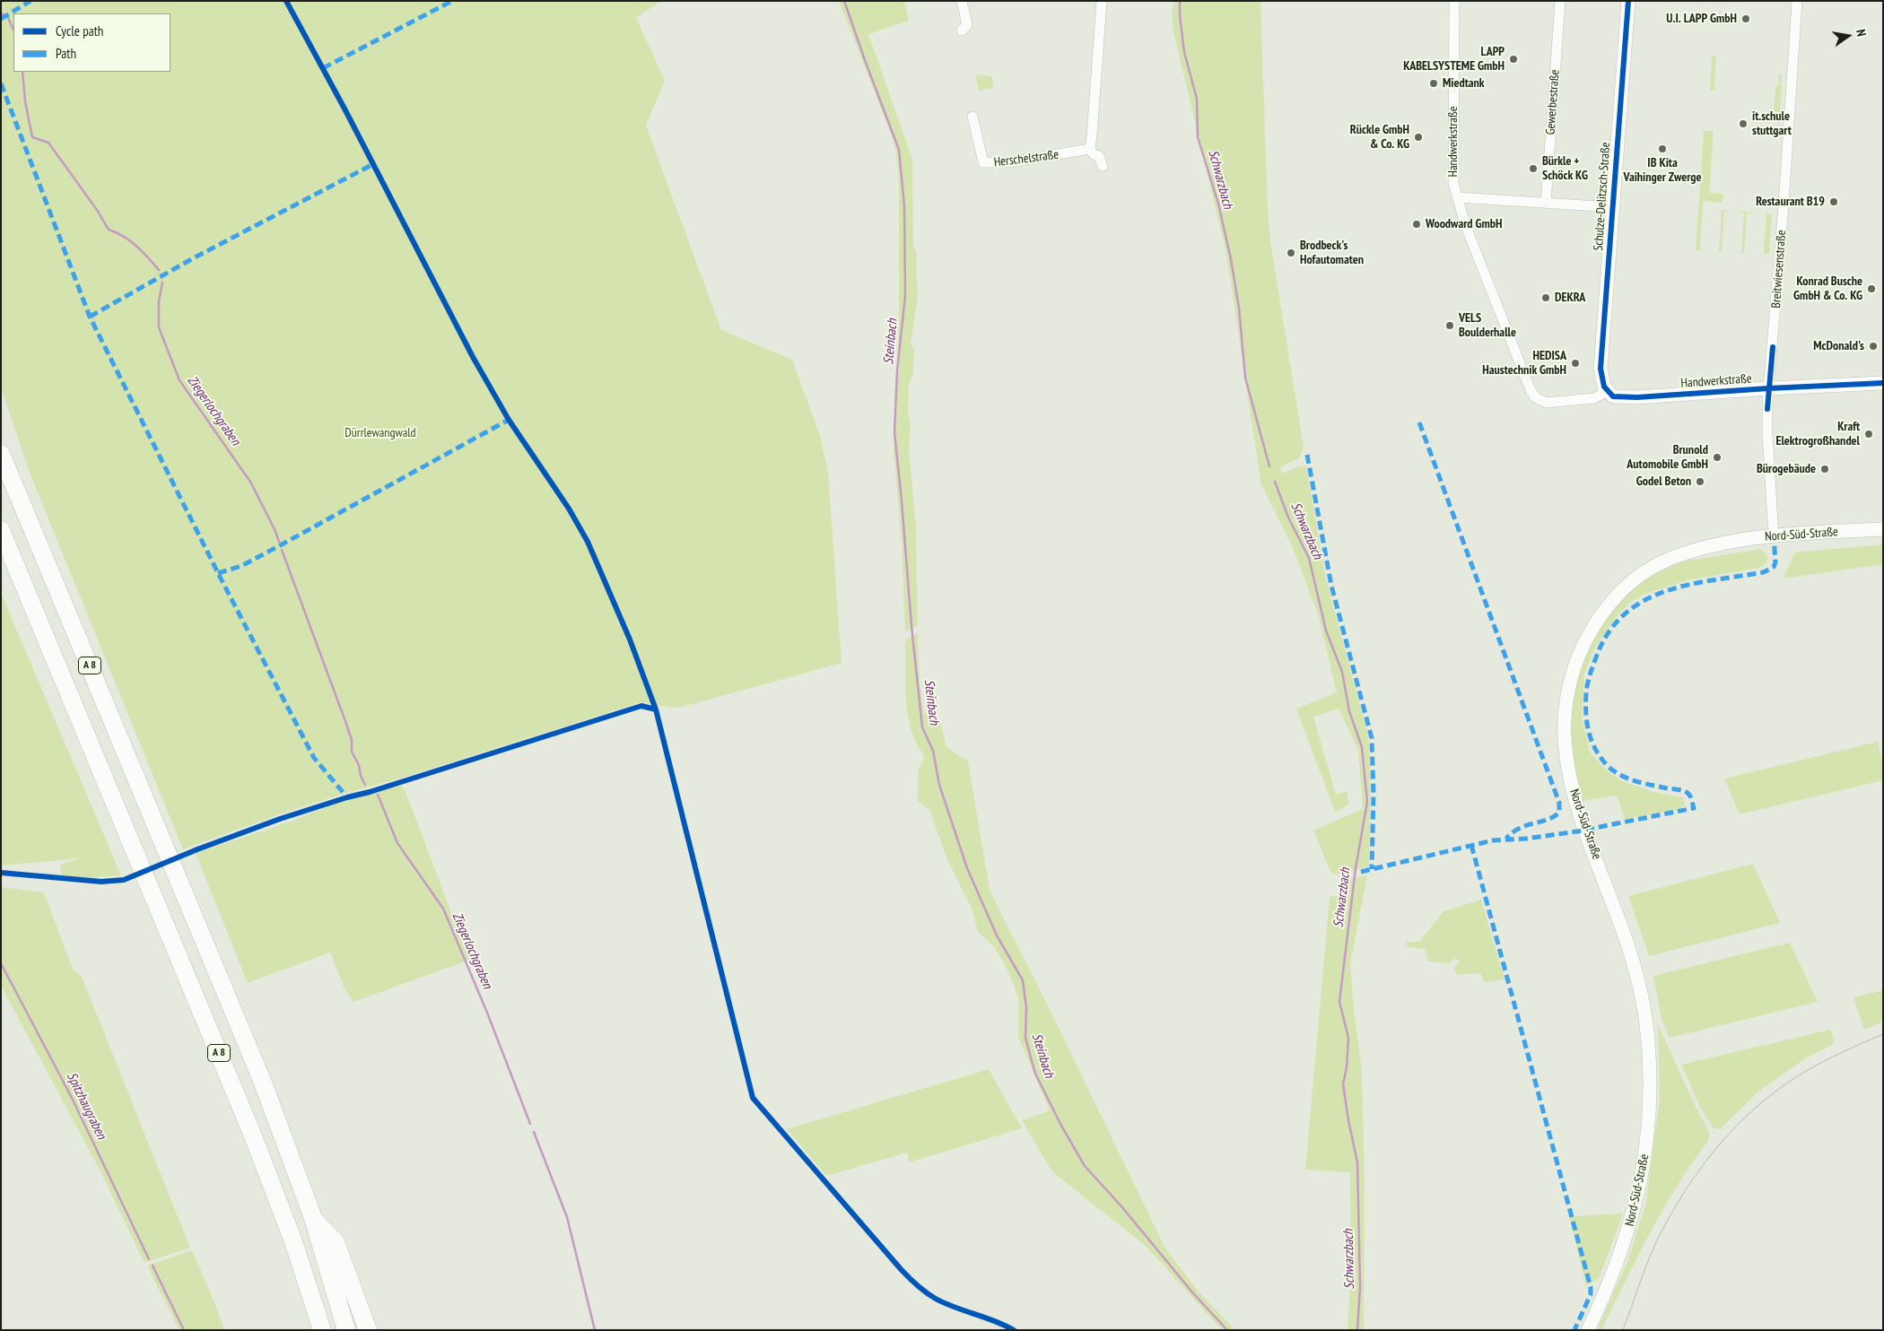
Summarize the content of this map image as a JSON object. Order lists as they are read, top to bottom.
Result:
{
  "streets": {
    "highway": ["A 8"],
    "main road": ["Handwerkstraße", "Schulze-Delitzsch-Straße", "Nord-Süd-Straße"],
    "street": ["Gewerbestraße", "Herschelstraße", "Breitwiesenstraße"]
  },
  "crossings": [
    ["Handwerkstraße", "Schulze-Delitzsch-Straße"],
    ["Handwerkstraße", "Breitwiesenstraße"],
    ["Breitwiesenstraße", "Nord-Süd-Straße"]
  ],
  "water": [
    "Schwarzbach",
    "Steinbach",
    "Ziegerlochgraben",
    "Spitzhaugraben"
  ],
  "parks": ["Dürrlewangwald"],
  "places": [
    "U.I. LAPP GmbH",
    "LAPP KABELSYSTEME GmbH",
    "Miedtank",
    "it.schule stuttgart",
    "Rückle GmbH & Co. KG",
    "IB Kita Vaihinger Zwerge",
    "Bürkle + Schöck KG",
    "Restaurant B19",
    "Woodward GmbH",
    "Brodbeck's Hofautomaten",
    "Konrad Busche GmbH & Co. KG",
    "DEKRA",
    "VELS Boulderhalle",
    "McDonald's",
    "HEDISA Haustechnik GmbH",
    "Kraft Elektrogroßhandel",
    "Brunold Automobile GmbH",
    "Bürogebäude",
    "Godel Beton"
  ],
  "legend": ["Cycle path", "Path"],
  "north": "right"
}
